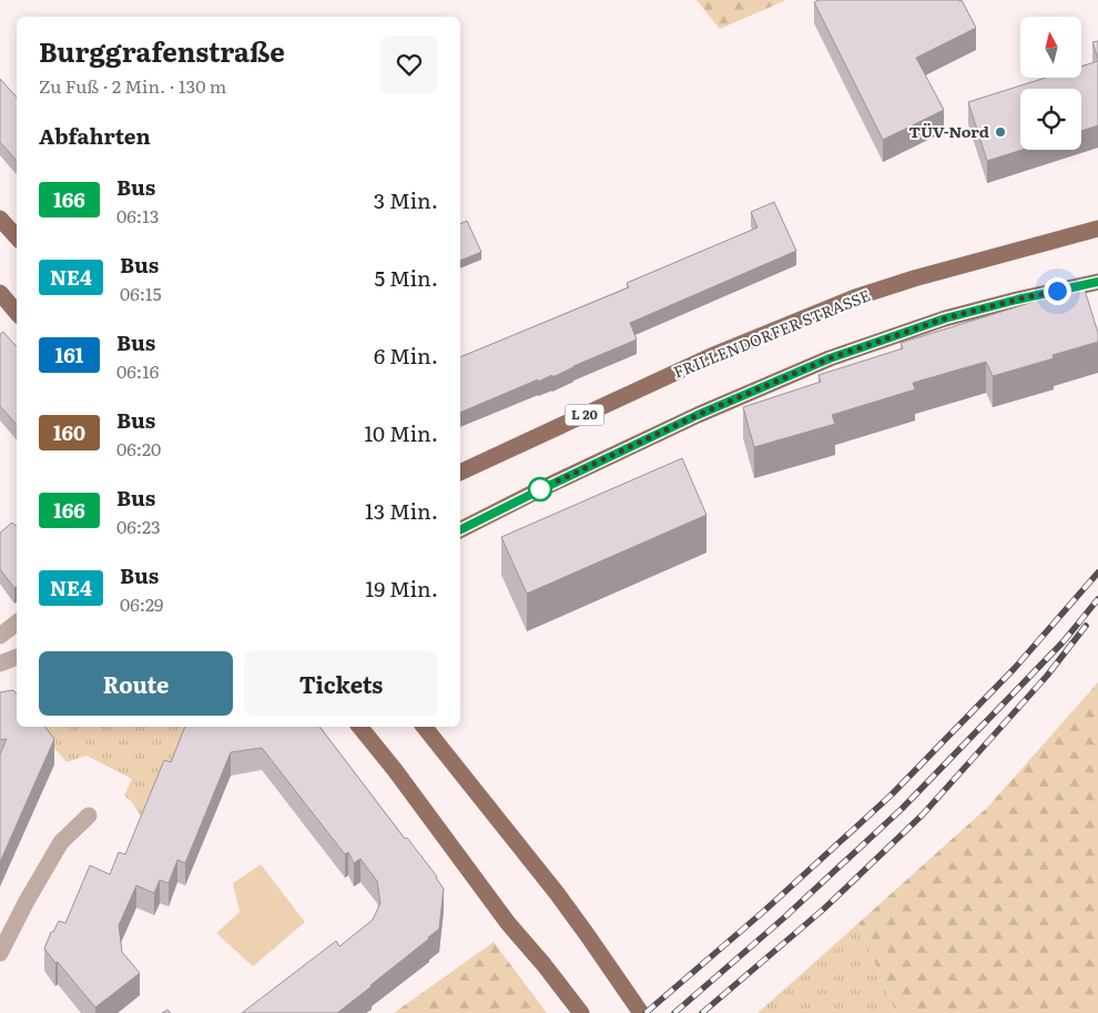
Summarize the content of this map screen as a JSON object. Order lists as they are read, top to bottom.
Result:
{
  "streets": {
    "main road": ["FRILLENDORFER STRASSE", "L 20"]
  },
  "places": ["TÜV-Nord"],
  "lines": ["bus line 166"],
  "north": "top",
  "page": {
    "heading": [
      ["Burggrafenstraße", "Zu Fuß · 2 Min. · 130 m"],
      "Abfahrten"
    ],
    "list": [
      {
        "mark": "166",
        "name": "Bus",
        "note": "06:13",
        "value": "3 Min."
      },
      {
        "mark": "NE4",
        "name": "Bus",
        "note": "06:15",
        "value": "5 Min."
      },
      {
        "mark": "161",
        "name": "Bus",
        "note": "06:16",
        "value": "6 Min."
      },
      {
        "mark": "160",
        "name": "Bus",
        "note": "06:20",
        "value": "10 Min."
      },
      {
        "mark": "166",
        "name": "Bus",
        "note": "06:23",
        "value": "13 Min."
      },
      {
        "mark": "NE4",
        "name": "Bus",
        "note": "06:29",
        "value": "19 Min."
      }
    ],
    "buttons": ["Route", "Tickets"]
  }
}
